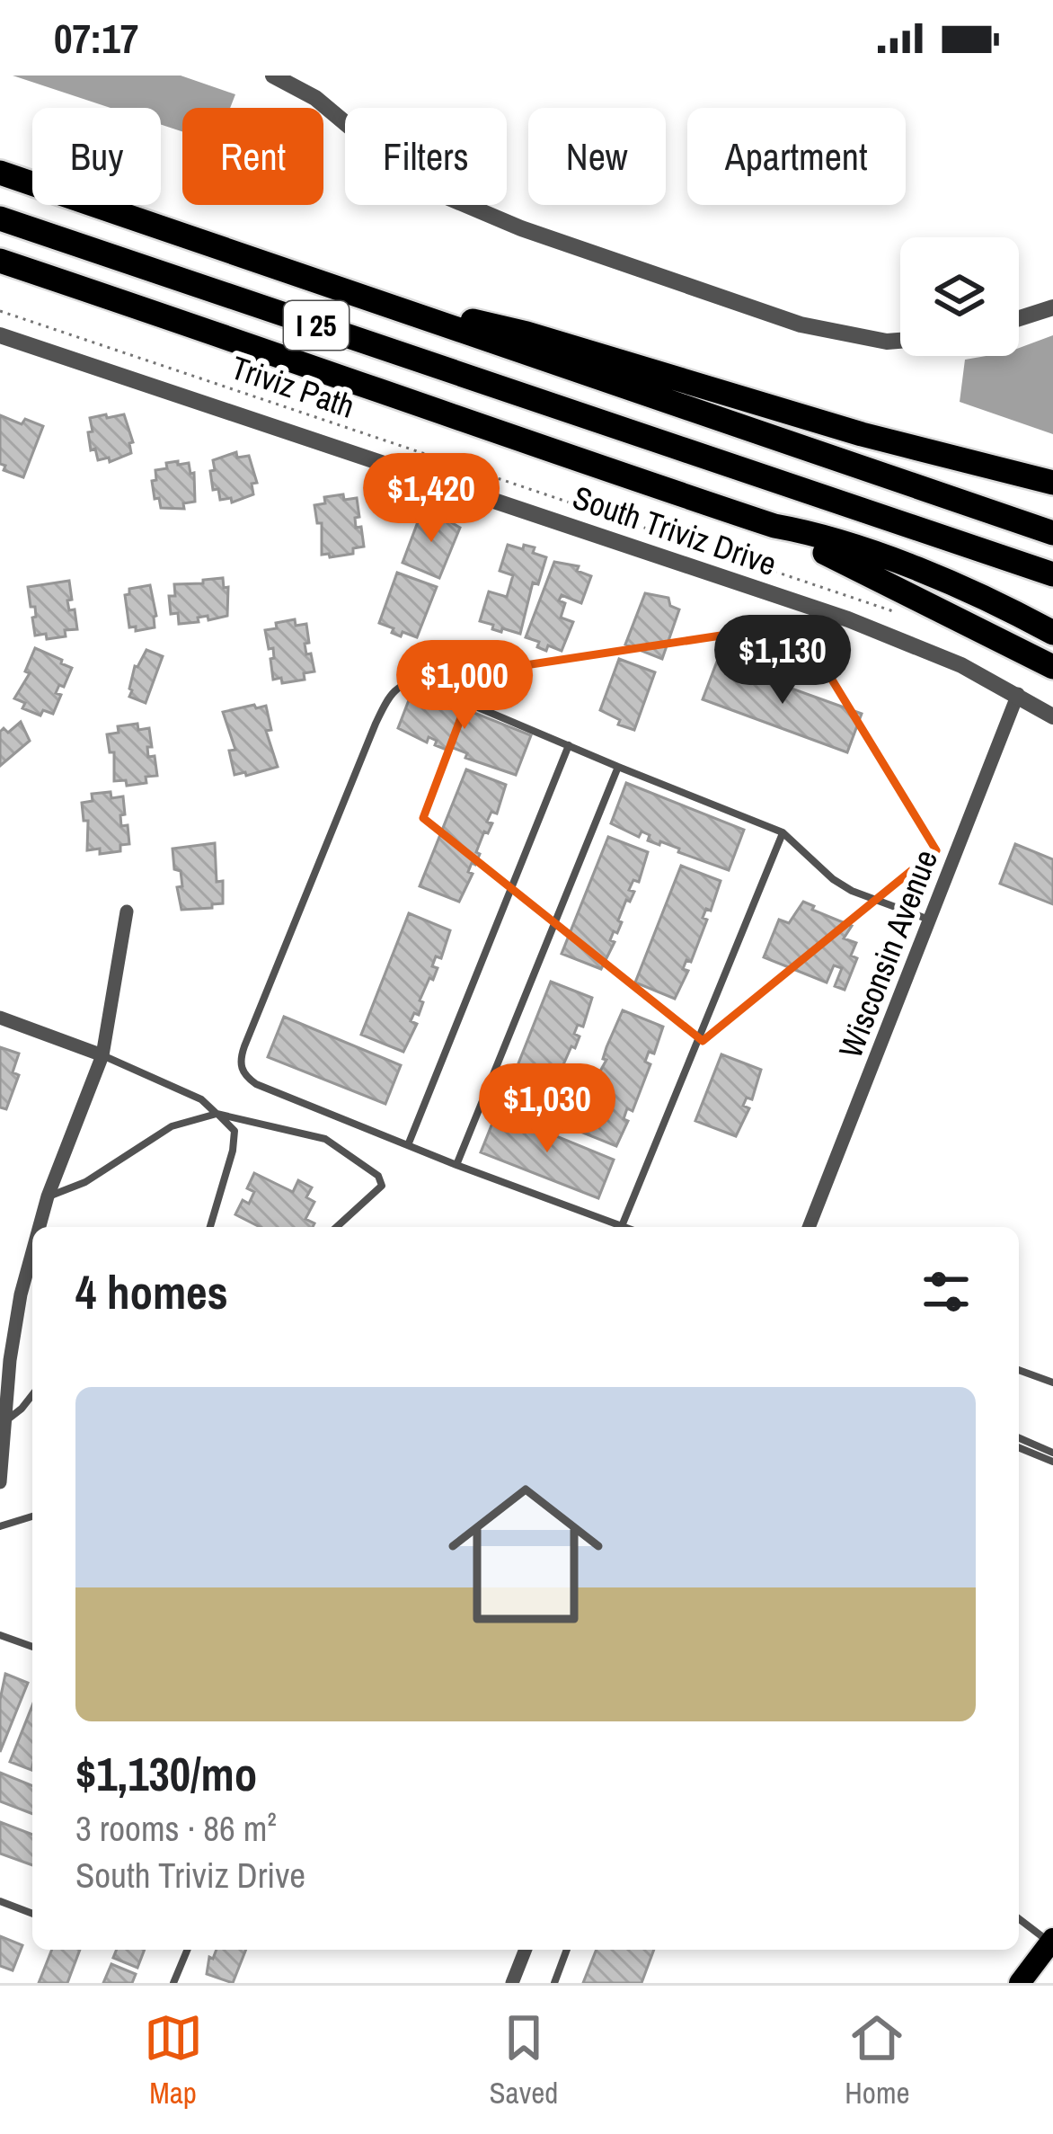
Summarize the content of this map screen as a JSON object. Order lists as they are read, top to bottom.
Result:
{
  "streets": {
    "highway": ["I 25"],
    "street": ["South Triviz Drive", "Wisconsin Avenue"],
    "path": ["Triviz Path"]
  },
  "crossings": [
    ["South Triviz Drive", "Wisconsin Avenue"]
  ],
  "page": {
    "status": "07:17",
    "chip": [
      "Buy",
      "Rent",
      "Filters",
      "New",
      "Apartment"
    ],
    "price": [
      "$1,420",
      "$1,130",
      "$1,000",
      "$1,030"
    ],
    "heading": "4 homes",
    "list": [
      {
        "name": "$1,130/mo",
        "note": "3 rooms · 86 m² · South Triviz Drive"
      }
    ],
    "tabs": ["Map", "Saved", "Home"]
  }
}
